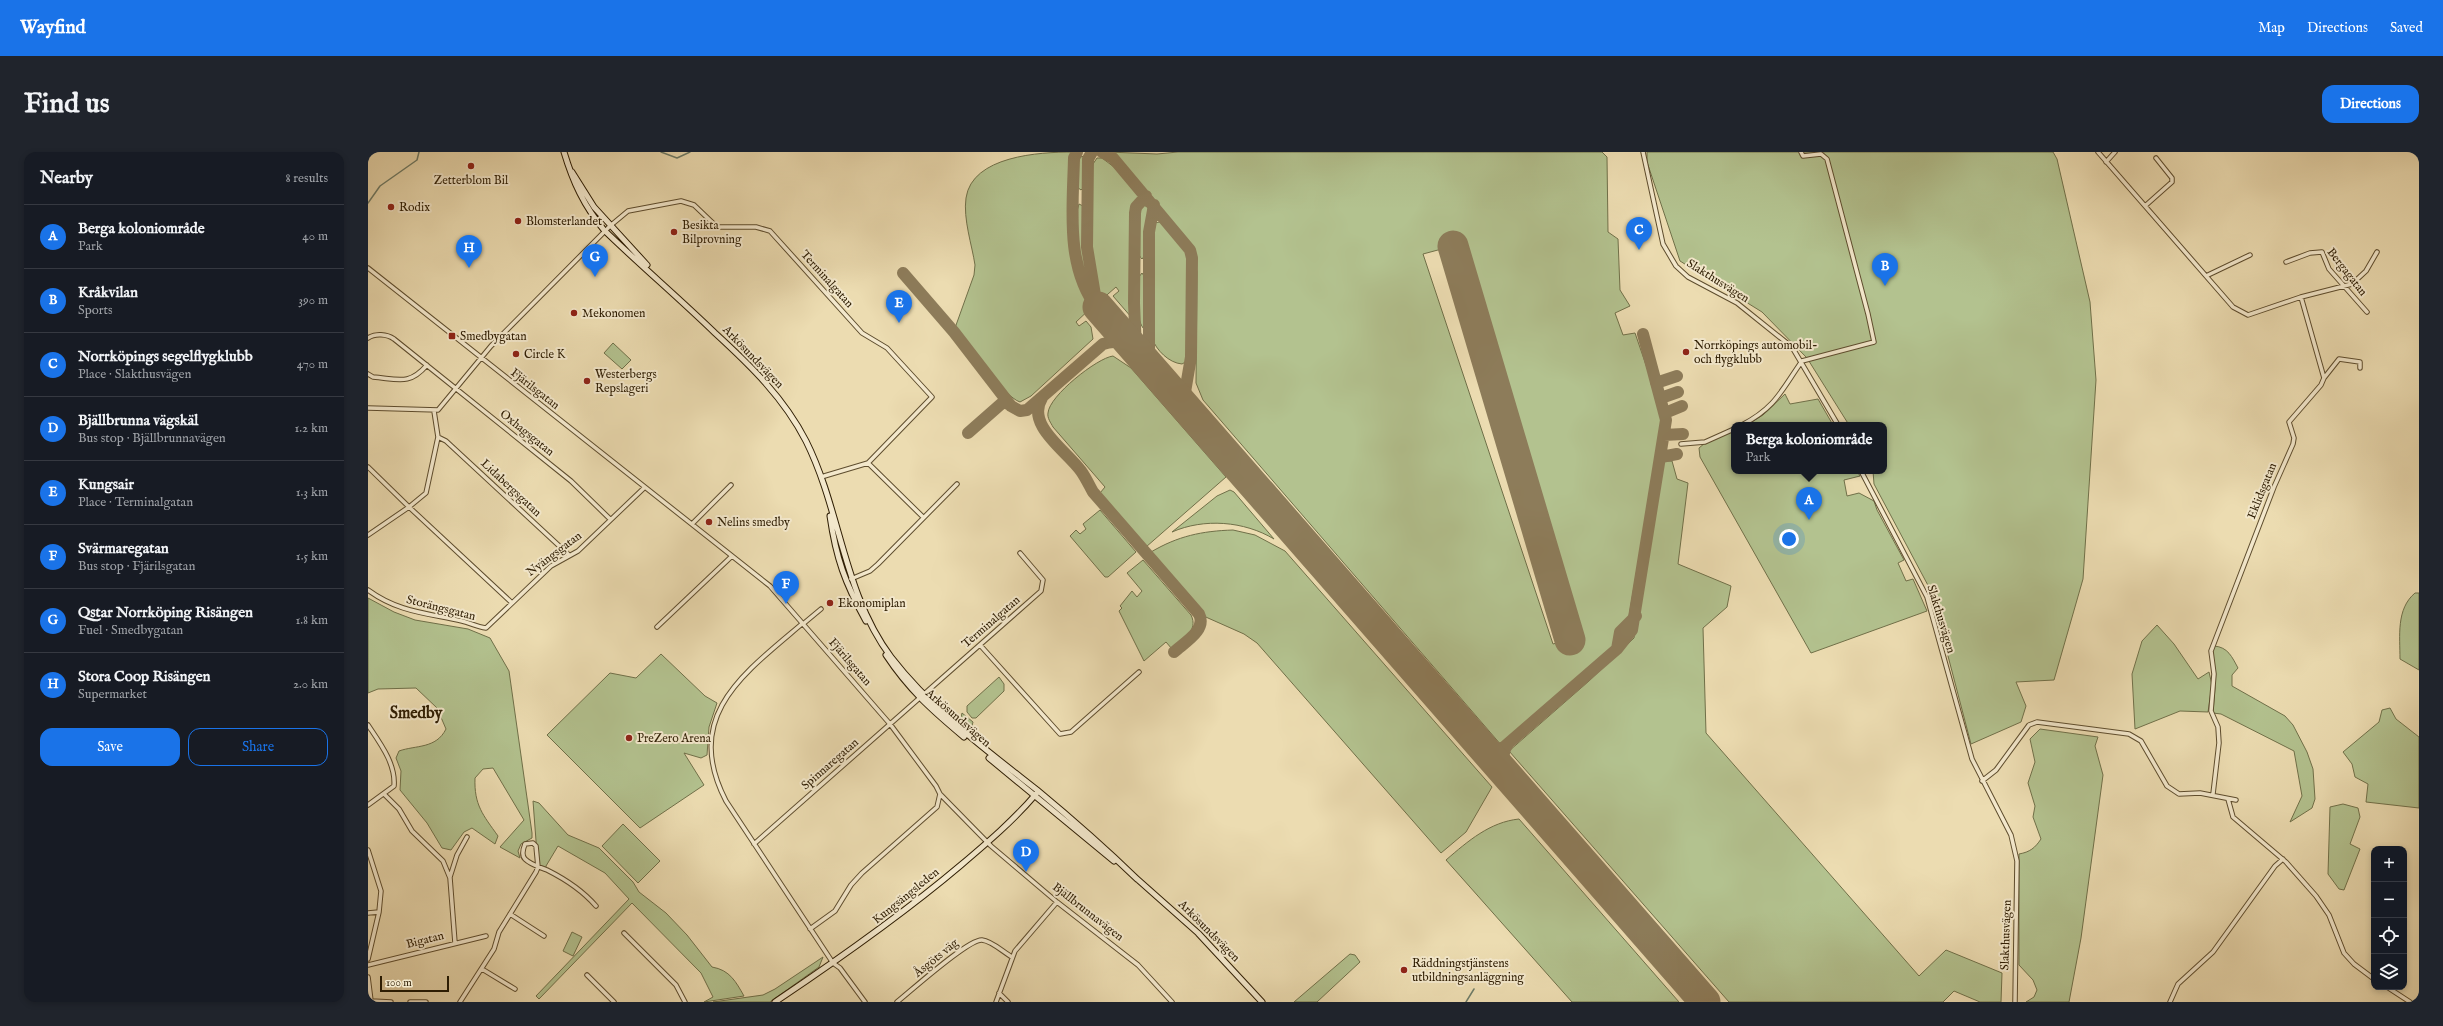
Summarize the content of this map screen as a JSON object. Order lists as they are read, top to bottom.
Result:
{
  "streets": {
    "main road": ["Arkösundsvägen", "Kungsängsleden"],
    "street": [
      "Bergagatan",
      "Terminalgatan",
      "Slakthusvägen",
      "Fjärilsgatan",
      "Oxhagsgatan",
      "Lidabergsgatan",
      "Eklidsgatan",
      "Nyängsgatan",
      "Storängsgatan",
      "Spinnaregatan",
      "Bjällbrunnavägen",
      "Bigatan",
      "Åsgöts väg"
    ]
  },
  "crossings": [
    ["Terminalgatan", "Arkösundsvägen"],
    ["Terminalgatan", "Spinnaregatan"],
    ["Arkösundsvägen", "Spinnaregatan"],
    ["Arkösundsvägen", "Kungsängsleden"],
    ["Fjärilsgatan", "Nyängsgatan"],
    ["Fjärilsgatan", "Spinnaregatan"],
    ["Fjärilsgatan", "Kungsängsleden"],
    ["Fjärilsgatan", "Bjällbrunnavägen"],
    ["Oxhagsgatan", "Nyängsgatan"],
    ["Lidabergsgatan", "Nyängsgatan"],
    ["Nyängsgatan", "Storängsgatan"],
    ["Kungsängsleden", "Bjällbrunnavägen"]
  ],
  "districts": ["Smedby"],
  "places": {
    "other": [
      "Zetterblom Bil",
      "Rodix",
      "Blomsterlandet",
      "Besikta Bilprovning",
      "Mekonomen",
      "Norrköpings automobil- och flygklubb",
      "Circle K",
      "Westerbergs Repslageri",
      "Nelins smedby",
      "Ekonomiplan",
      "PreZero Arena",
      "Räddningstjänstens utbildningsanläggning"
    ],
    "transit": ["Smedbygatan"]
  },
  "scale_bar": "100 m",
  "page": {
    "header": "Wayfind",
    "nav": ["Map", "Directions", "Saved"],
    "buttons": [
      "Directions",
      ["Save", "Share"]
    ],
    "title": "Find us",
    "heading": ["Nearby", "8 results"],
    "list": [
      {
        "mark": "A",
        "name": "Berga koloniområde",
        "note": "Park",
        "value": "40 m"
      },
      {
        "mark": "B",
        "name": "Kråkvilan",
        "note": "Sports",
        "value": "390 m"
      },
      {
        "mark": "C",
        "name": "Norrköpings segelflygklubb",
        "note": "Place · Slakthusvägen",
        "value": "470 m"
      },
      {
        "mark": "D",
        "name": "Bjällbrunna vägskäl",
        "note": "Bus stop · Bjällbrunnavägen",
        "value": "1.2 km"
      },
      {
        "mark": "E",
        "name": "Kungsair",
        "note": "Place · Terminalgatan",
        "value": "1.3 km"
      },
      {
        "mark": "F",
        "name": "Svärmaregatan",
        "note": "Bus stop · Fjärilsgatan",
        "value": "1.5 km"
      },
      {
        "mark": "G",
        "name": "Qstar Norrköping Risängen",
        "note": "Fuel · Smedbygatan",
        "value": "1.8 km"
      },
      {
        "mark": "H",
        "name": "Stora Coop Risängen",
        "note": "Supermarket",
        "value": "2.0 km"
      }
    ],
    "pins": [
      "C",
      "H",
      "G",
      "B",
      "E",
      "A",
      "F",
      "D"
    ],
    "popup": ["Berga koloniområde", "Park"],
    "map_buttons": ["+", "−"],
    "scale": "100 m"
  }
}
